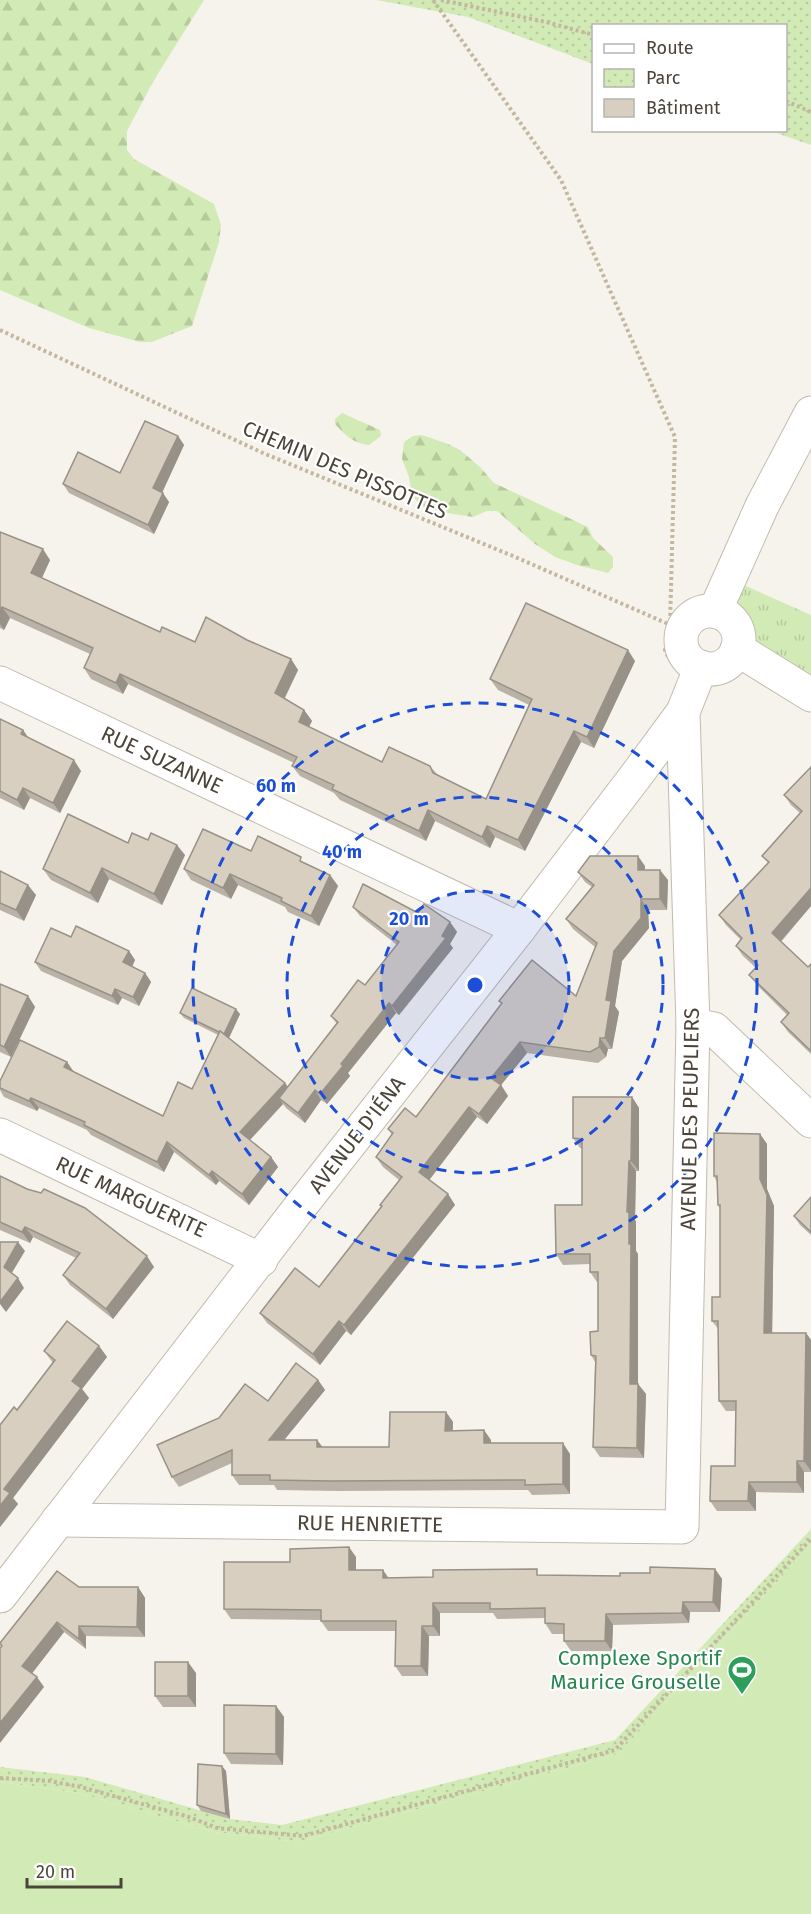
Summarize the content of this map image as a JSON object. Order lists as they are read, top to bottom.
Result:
{
  "streets": {
    "street": [
      "RUE SUZANNE",
      "AVENUE DES PEUPLIERS",
      "AVENUE D'IÉNA",
      "RUE MARGUERITE",
      "RUE HENRIETTE"
    ],
    "path": ["CHEMIN DES PISSOTTES"]
  },
  "crossings": [
    ["CHEMIN DES PISSOTTES", "AVENUE D'IÉNA"],
    ["RUE SUZANNE", "AVENUE D'IÉNA"],
    ["AVENUE DES PEUPLIERS", "AVENUE D'IÉNA"],
    ["AVENUE DES PEUPLIERS", "RUE HENRIETTE"],
    ["AVENUE D'IÉNA", "RUE MARGUERITE"],
    ["AVENUE D'IÉNA", "RUE HENRIETTE"]
  ],
  "places": {
    "sports": ["Complexe Sportif Maurice Grouselle"]
  },
  "legend": ["Route", "Parc", "Bâtiment"],
  "scale_bar": "20 m",
  "rings": ["60 m", "40 m", "20 m"]
}
